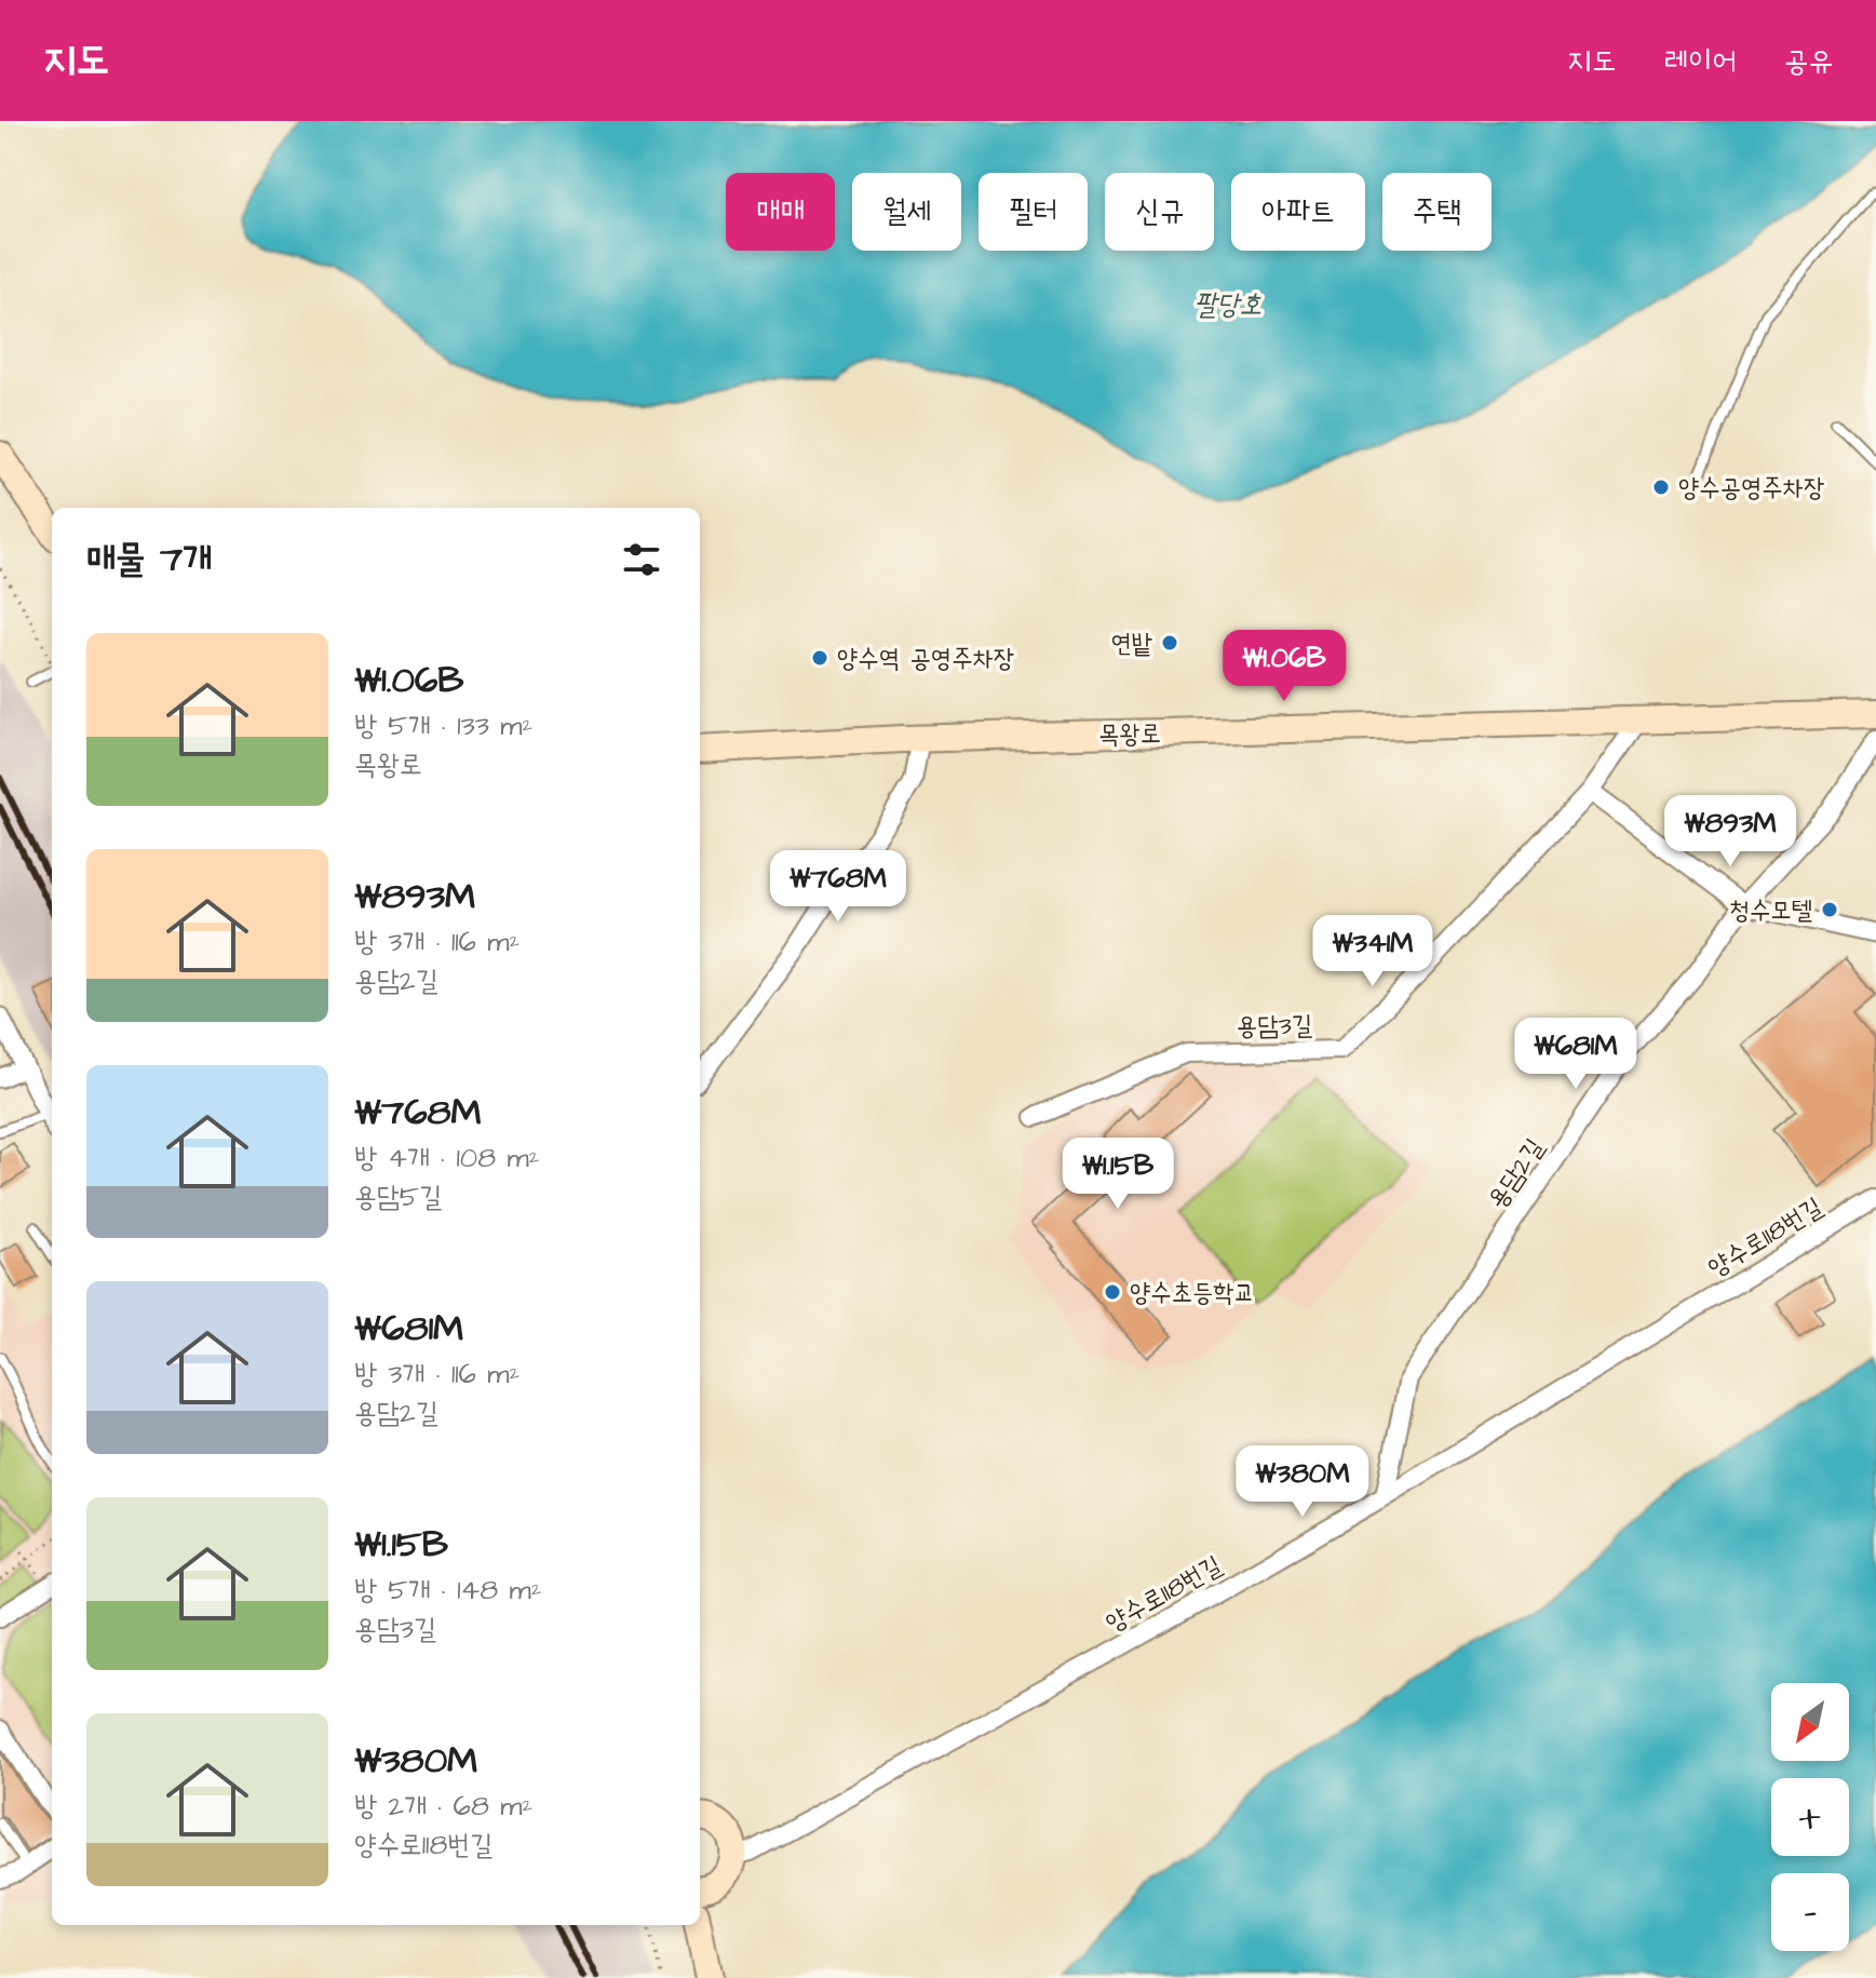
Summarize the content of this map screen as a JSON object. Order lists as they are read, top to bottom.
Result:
{
  "streets": {
    "street": [
      "목왕로",
      "용담3길",
      "용담2길",
      "양수로118번길"
    ]
  },
  "crossings": [
    ["목왕로", "용담3길"],
    ["용담2길", "양수로118번길"]
  ],
  "water": ["팔당호"],
  "places": [
    "양수공영주차장",
    "연밭",
    "양수역 공영주차장",
    "청수모텔",
    "양수초등학교"
  ],
  "north": "bottom left",
  "page": {
    "header": "지도",
    "nav": ["지도", "레이어", "공유"],
    "chip": [
      "매매",
      "월세",
      "필터",
      "신규",
      "아파트",
      "주택"
    ],
    "heading": "매물 7개",
    "list": [
      {
        "name": "₩1.06B",
        "note": "방 5개 · 133 m² · 목왕로"
      },
      {
        "name": "₩893M",
        "note": "방 3개 · 116 m² · 용담2길"
      },
      {
        "name": "₩768M",
        "note": "방 4개 · 108 m² · 용담5길"
      },
      {
        "name": "₩681M",
        "note": "방 3개 · 116 m² · 용담2길"
      },
      {
        "name": "₩1.15B",
        "note": "방 5개 · 148 m² · 용담3길"
      },
      {
        "name": "₩380M",
        "note": "방 2개 · 68 m² · 양수로118번길"
      }
    ],
    "price": [
      "₩1.06B",
      "₩893M",
      "₩768M",
      "₩341M",
      "₩681M",
      "₩1.15B",
      "₩380M"
    ],
    "map_buttons": ["+", "−"]
  }
}
